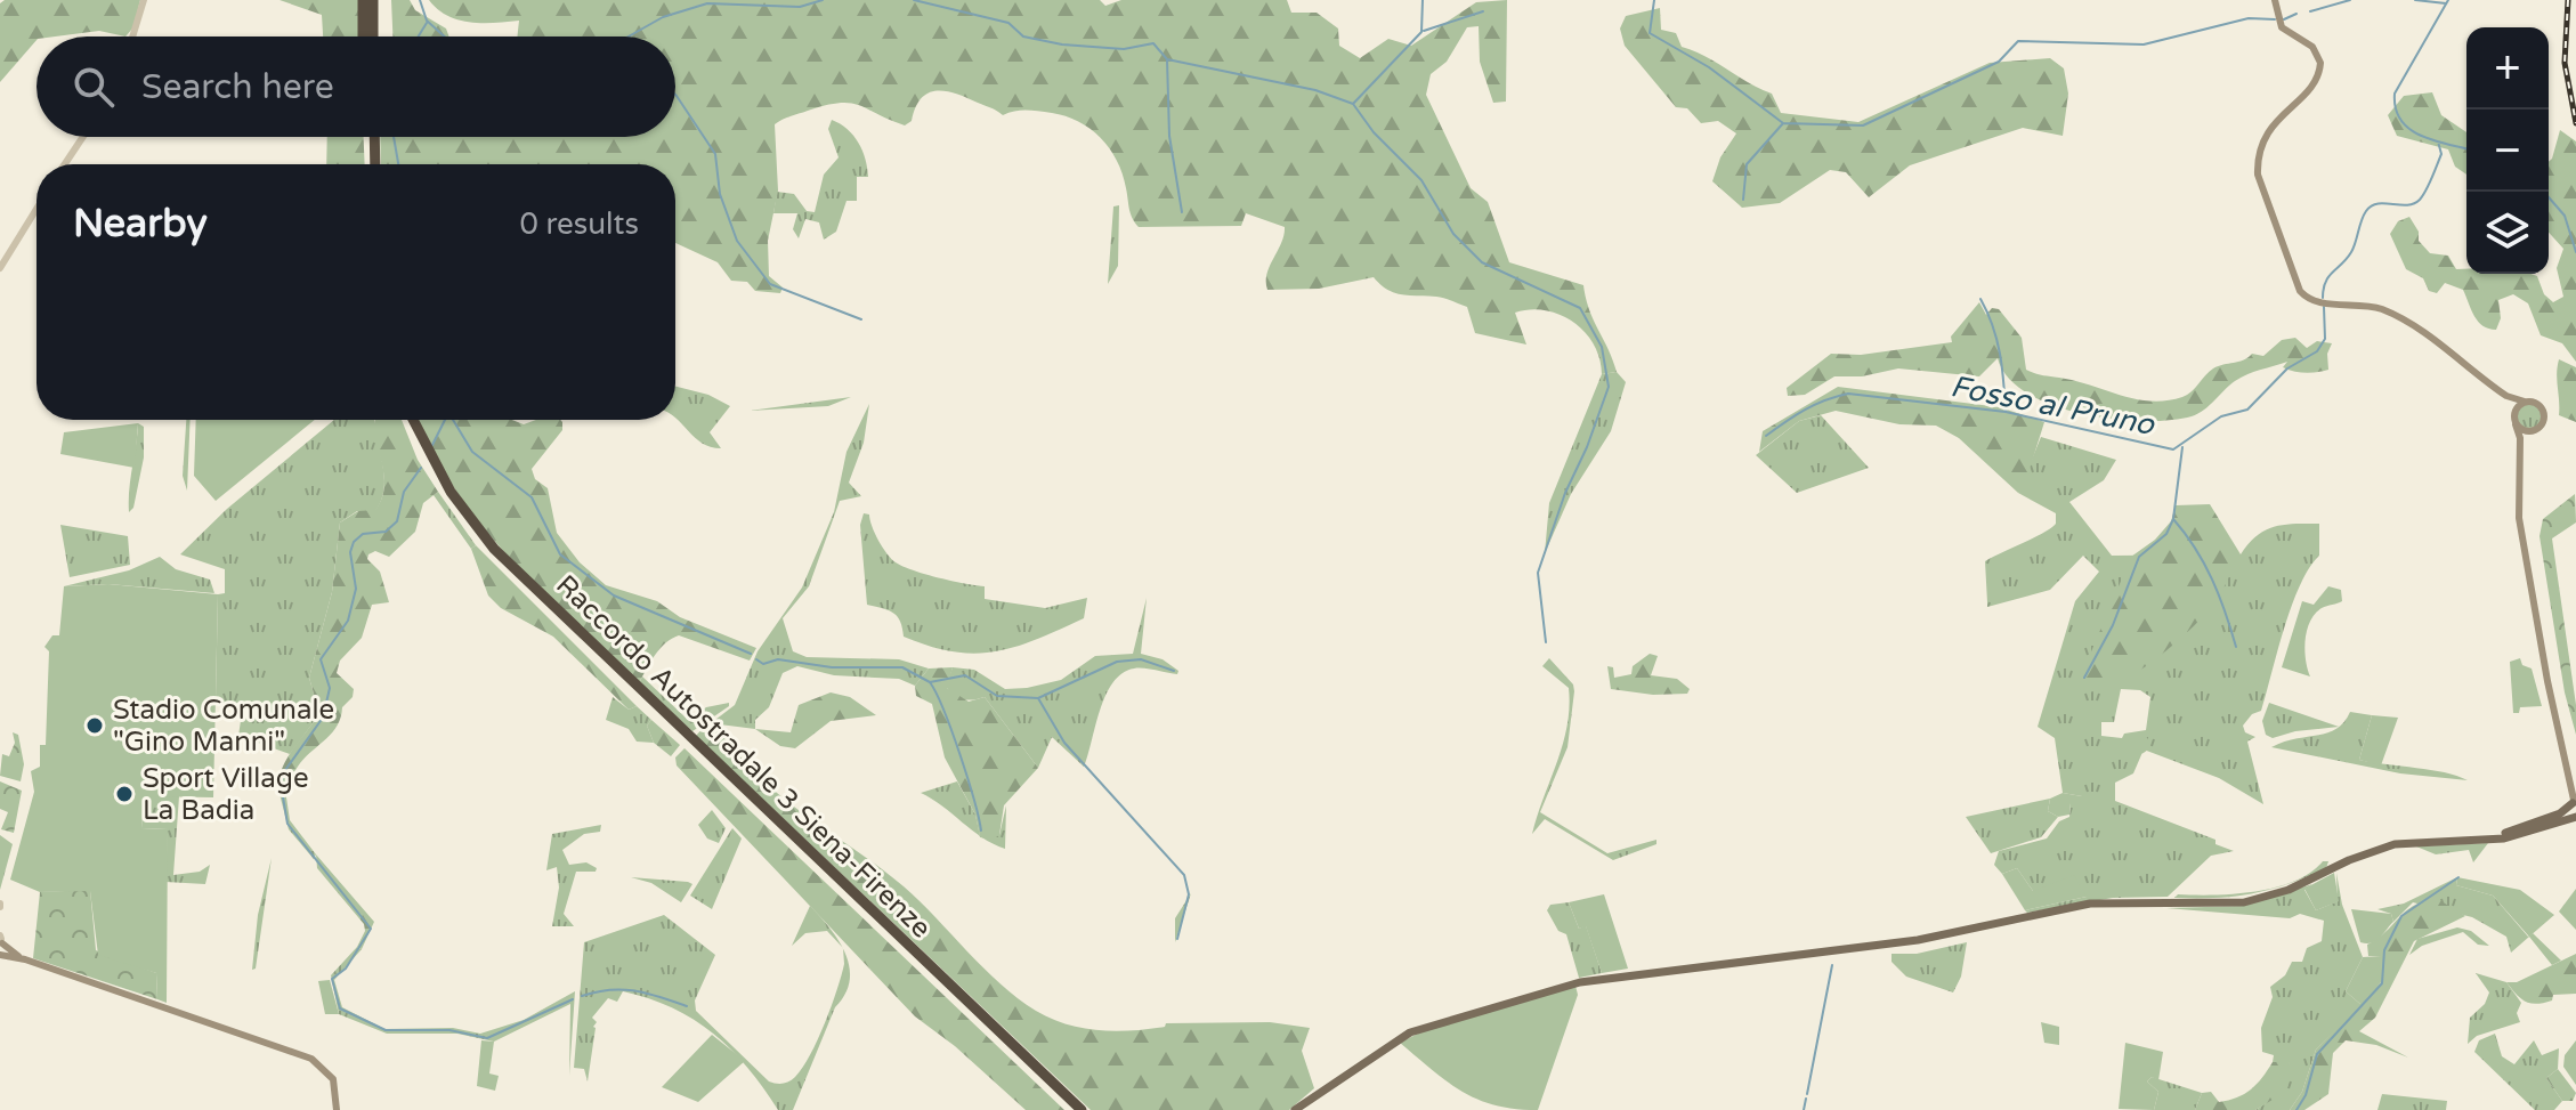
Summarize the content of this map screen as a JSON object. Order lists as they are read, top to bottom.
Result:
{
  "streets": {
    "highway": ["Raccordo Autostradale 3 Siena-Firenze"]
  },
  "water": ["Fosso al Pruno"],
  "places": ["Stadio Comunale \"Gino Manni\"", "Sport Village La Badia"],
  "page": {
    "map_buttons": ["+", "−"],
    "search": "Search here",
    "heading": ["Nearby", "0 results"]
  }
}
